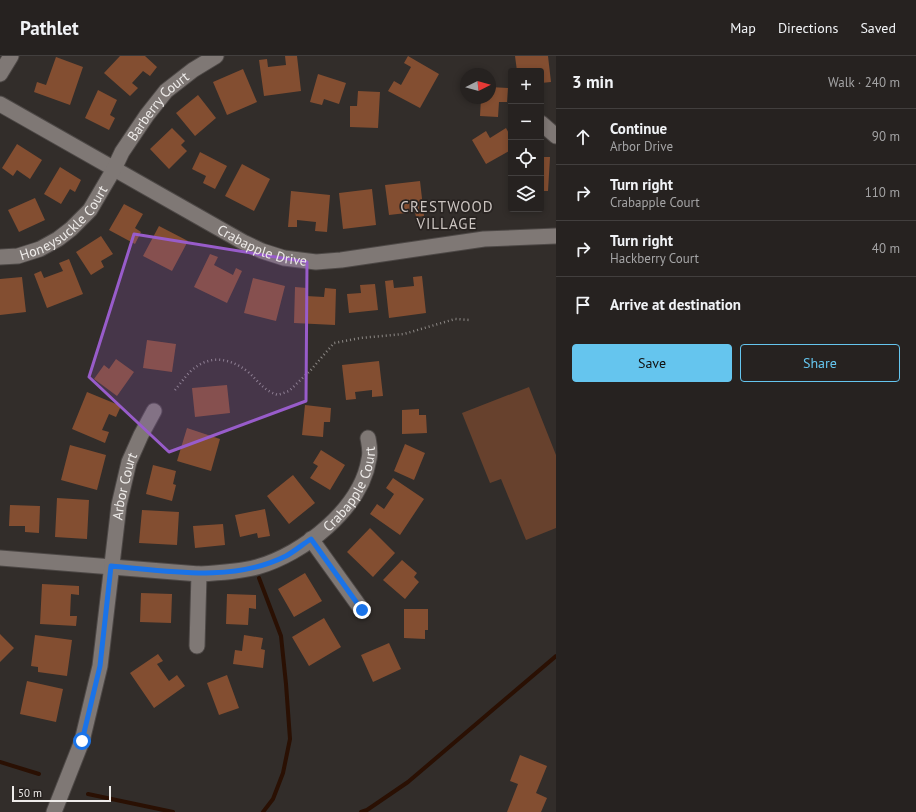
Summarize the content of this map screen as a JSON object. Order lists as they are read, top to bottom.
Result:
{
  "streets": {
    "street": [
      "Barberry Court",
      "Honeysuckle Court",
      "Crabapple Drive",
      "Crabapple Court",
      "Arbor Court"
    ]
  },
  "crossings": [
    ["Barberry Court", "Honeysuckle Court"],
    ["Barberry Court", "Crabapple Drive"],
    ["Honeysuckle Court", "Crabapple Drive"],
    ["Crabapple Court", "Arbor Court"]
  ],
  "districts": ["CRESTWOOD VILLAGE"],
  "scale_bar": "50 m",
  "north": "right",
  "page": {
    "header": "Pathlet",
    "nav": ["Map", "Directions", "Saved"],
    "heading": ["3 min", "Walk · 240 m"],
    "map_buttons": ["+", "−"],
    "list": [
      ["Continue", "Arbor Drive", "90 m"],
      ["Turn right", "Crabapple Court", "110 m"],
      ["Turn right", "Hackberry Court", "40 m"],
      "Arrive at destination"
    ],
    "buttons": ["Save", "Share"],
    "scale": "50 m"
  }
}
